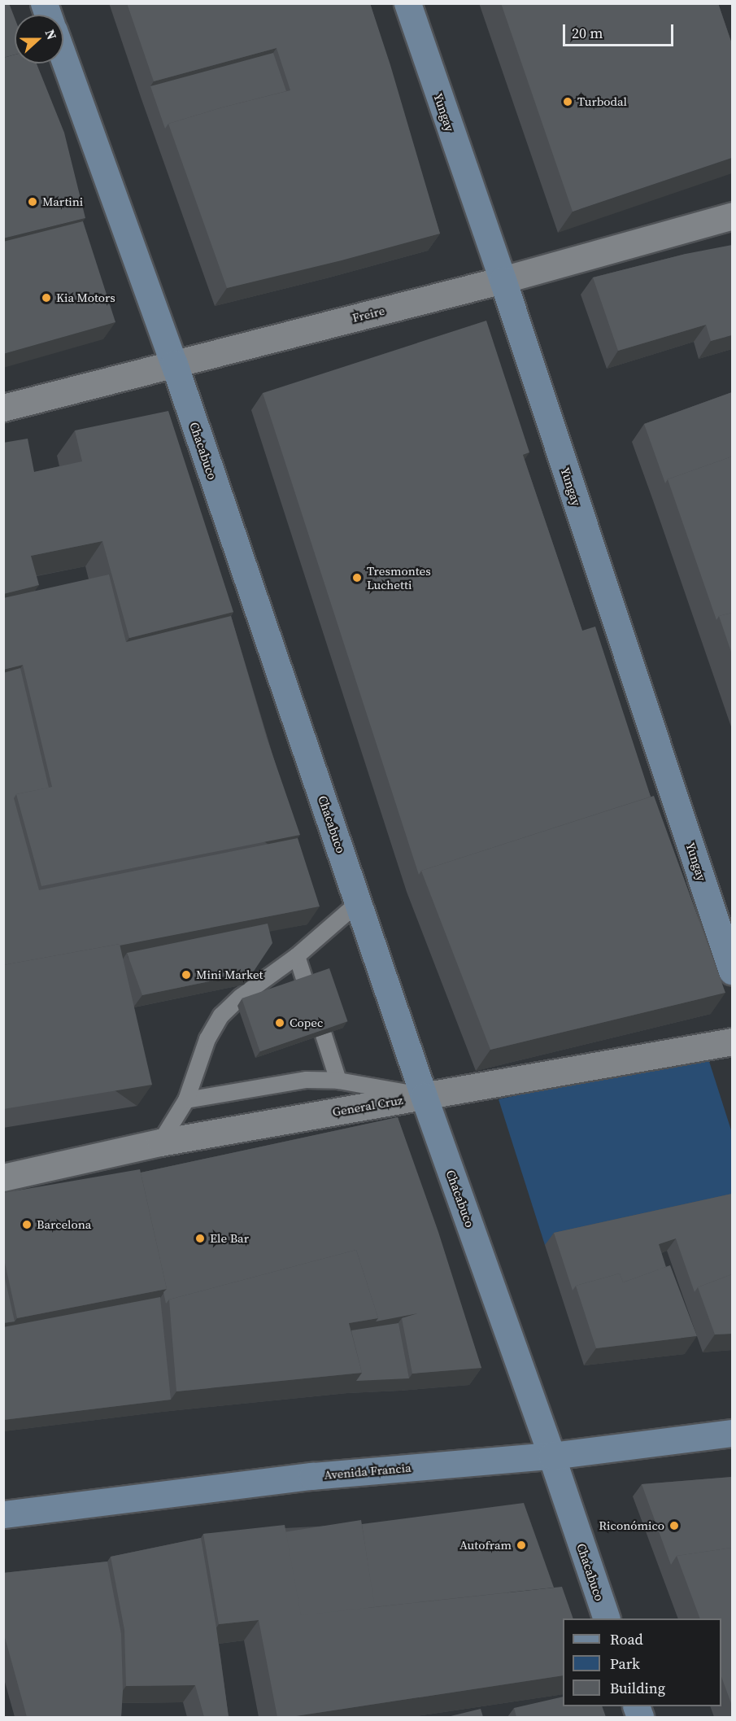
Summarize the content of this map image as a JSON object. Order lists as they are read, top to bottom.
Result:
{
  "streets": {
    "street": [
      "Yungay",
      "Freire",
      "Chacabuco",
      "General Cruz",
      "Avenida Francia"
    ]
  },
  "crossings": [
    ["Yungay", "Freire"],
    ["Freire", "Chacabuco"],
    ["Chacabuco", "General Cruz"],
    ["Chacabuco", "Avenida Francia"]
  ],
  "places": [
    "Turbodal",
    "Martini",
    "Kia Motors",
    "Tresmontes Luchetti",
    "Mini Market",
    "Copec",
    "Barcelona",
    "Ele Bar",
    "Riconómico",
    "Autofram"
  ],
  "legend": ["Road", "Park", "Building"],
  "scale_bar": "20 m",
  "north": "right"
}
